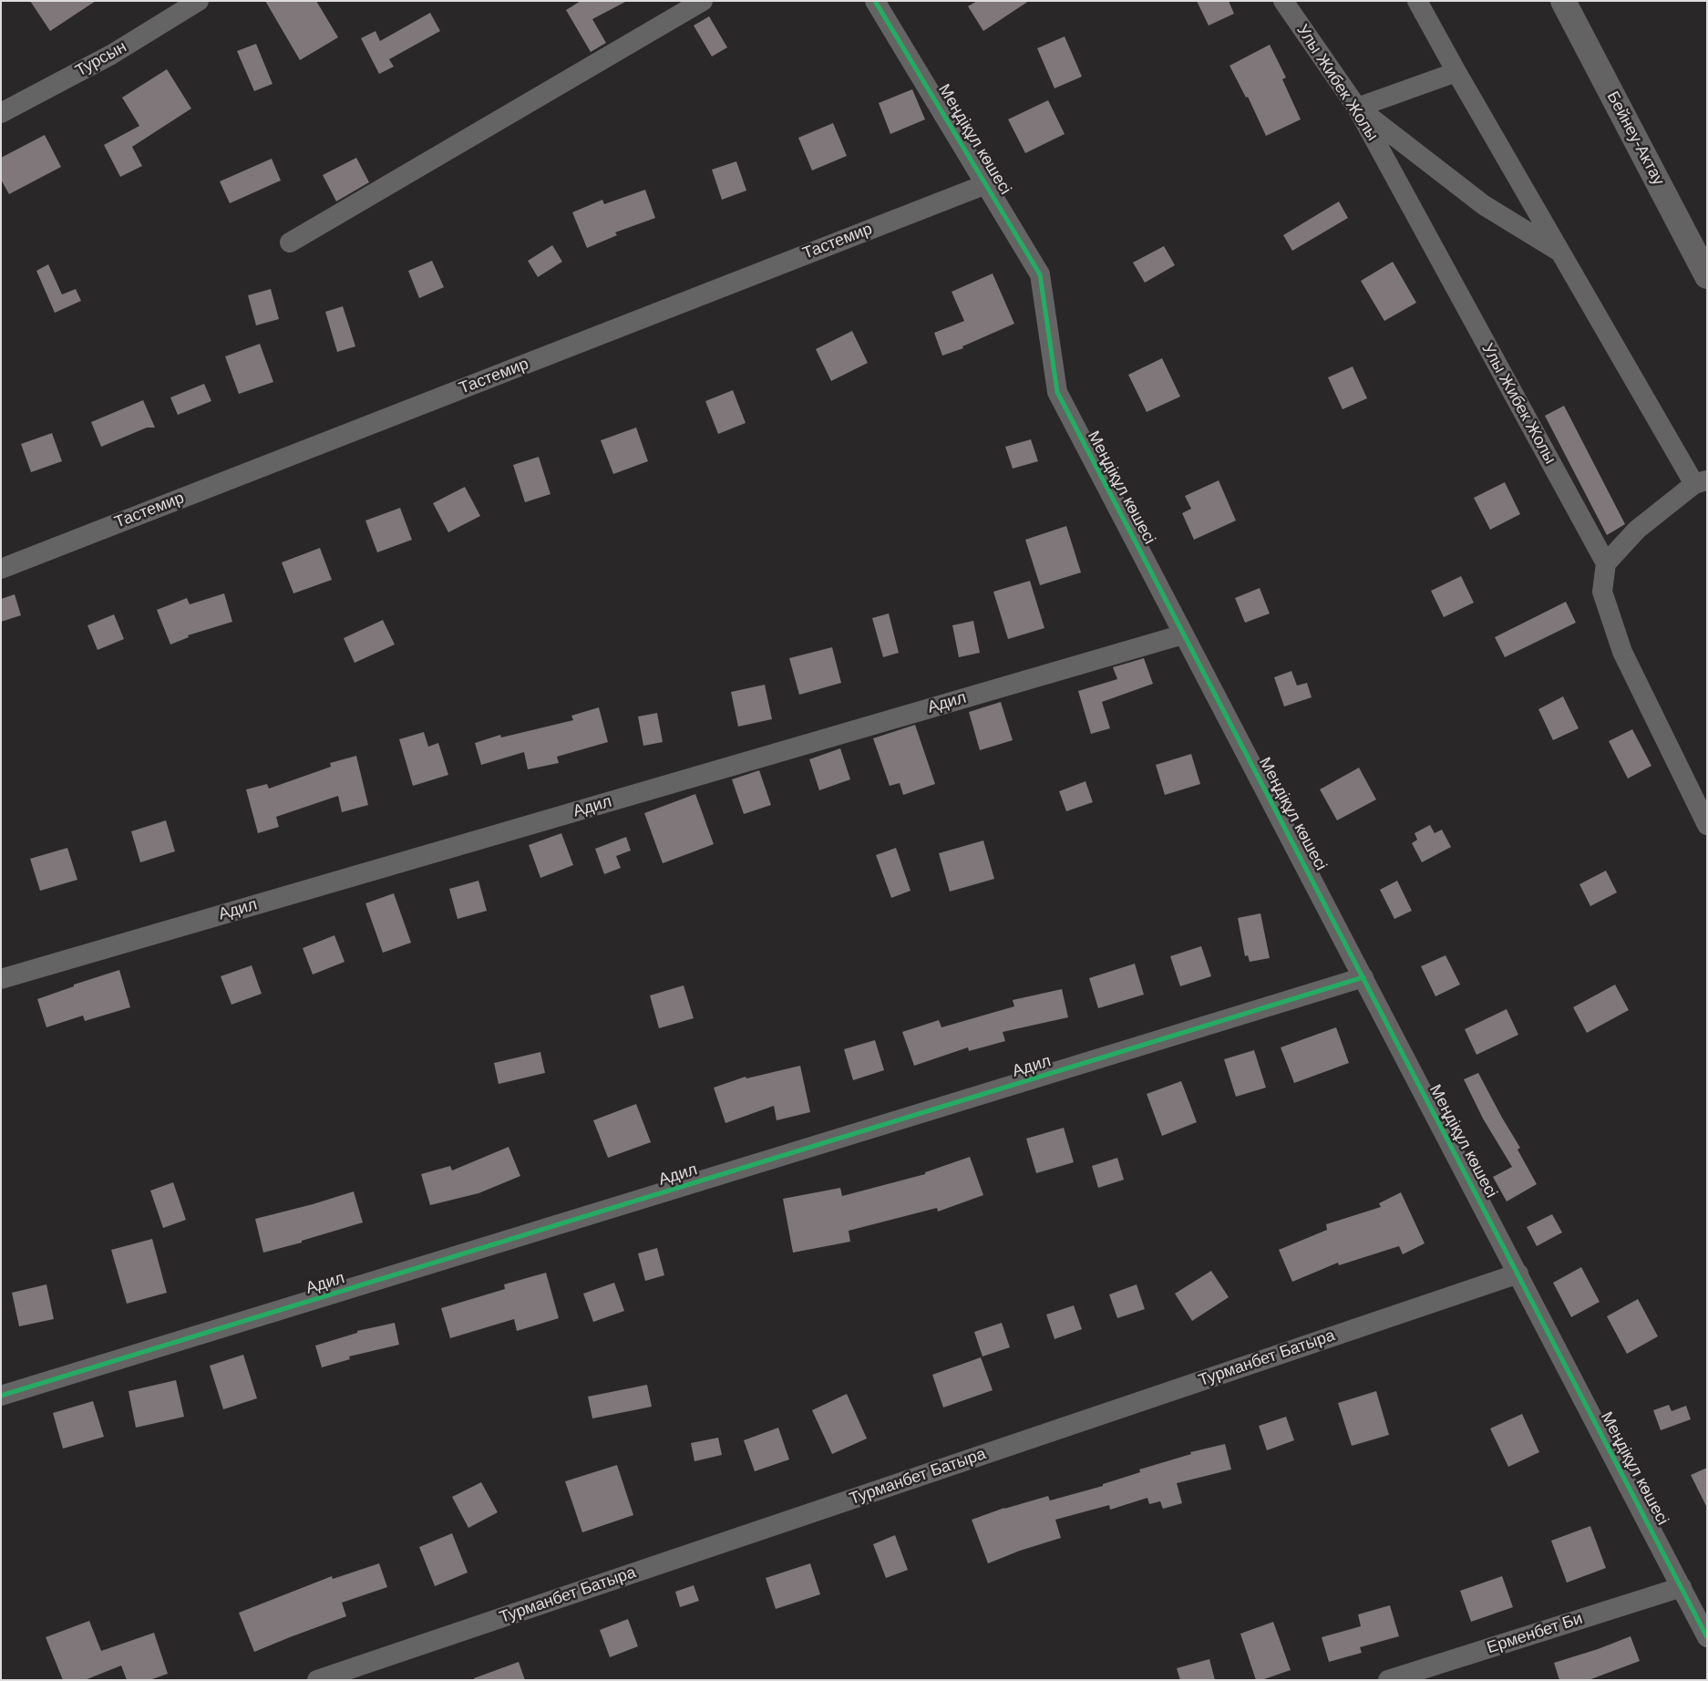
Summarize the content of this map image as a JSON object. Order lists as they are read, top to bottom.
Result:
{
  "streets": {
    "highway": ["Бейнеу-Актау"],
    "street": [
      "Турсын",
      "Улы Жибек Жолы",
      "Меңдіқұл көшесі",
      "Тастемир",
      "Адил",
      "Турманбет Батыра",
      "Ерменбет Би"
    ]
  },
  "crossings": [
    ["Меңдіқұл көшесі", "Тастемир"],
    ["Меңдіқұл көшесі", "Адил"],
    ["Меңдіқұл көшесі", "Турманбет Батыра"],
    ["Меңдіқұл көшесі", "Ерменбет Би"]
  ]
}
